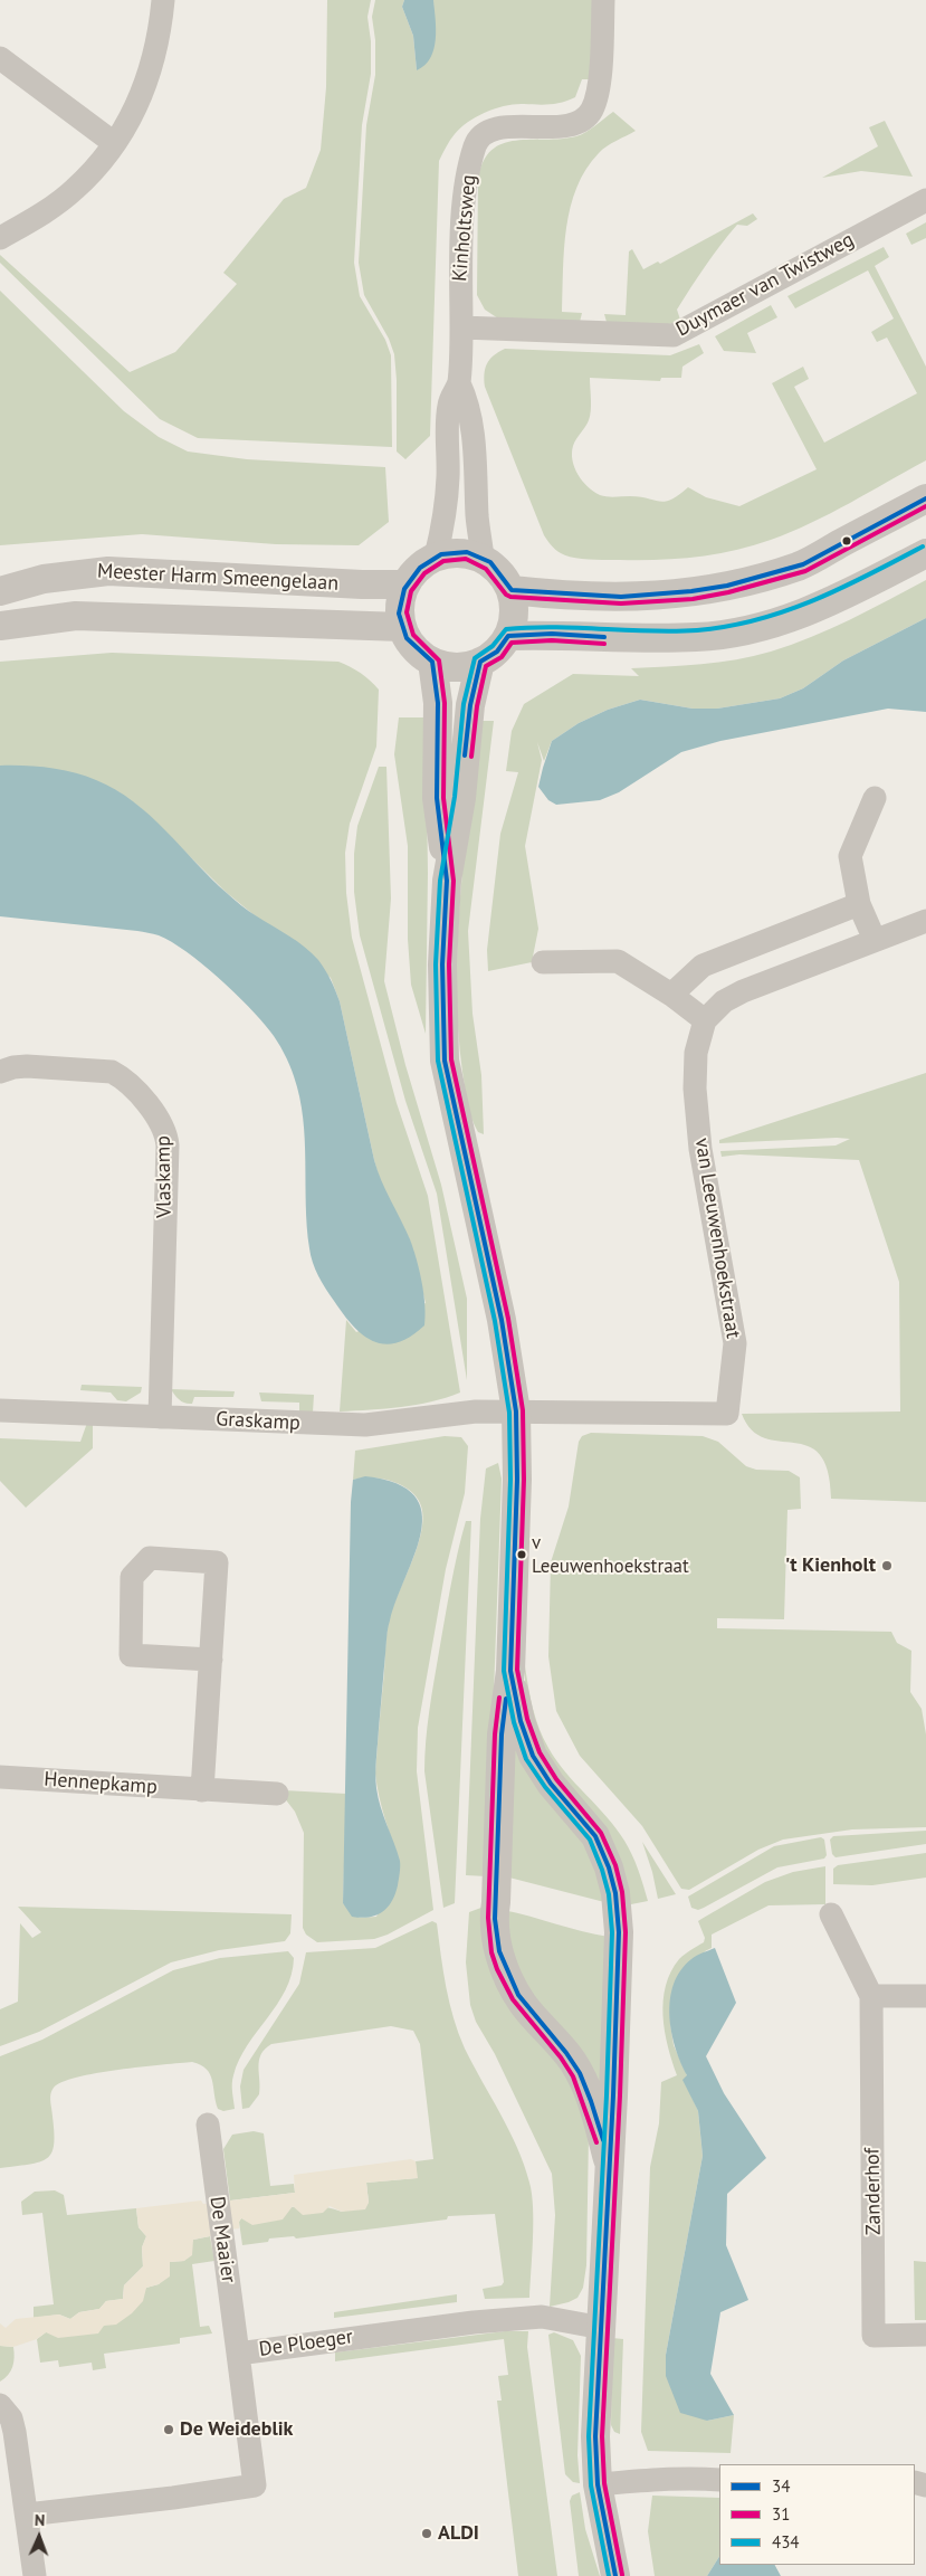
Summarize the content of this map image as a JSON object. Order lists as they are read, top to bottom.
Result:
{
  "streets": {
    "street": [
      "Kinholtsweg",
      "Duymaer van Twistweg",
      "Meester Harm Smeengelaan",
      "Vlaskamp",
      "van Leeuwenhoekstraat",
      "Graskamp",
      "Hennepkamp",
      "Zanderhof",
      "De Maaier",
      "De Ploeger"
    ]
  },
  "crossings": [
    ["Kinholtsweg", "Duymaer van Twistweg"],
    ["Kinholtsweg", "Meester Harm Smeengelaan"],
    ["Vlaskamp", "Graskamp"],
    ["van Leeuwenhoekstraat", "Graskamp"],
    ["De Maaier", "De Ploeger"]
  ],
  "places": [
    "v Leeuwenhoekstraat",
    "'t Kienholt",
    "De Weideblik",
    "ALDI"
  ],
  "lines": ["transit line 34", "transit line 31", "transit line 434"],
  "legend": ["34", "31", "434"],
  "north": "top"
}
